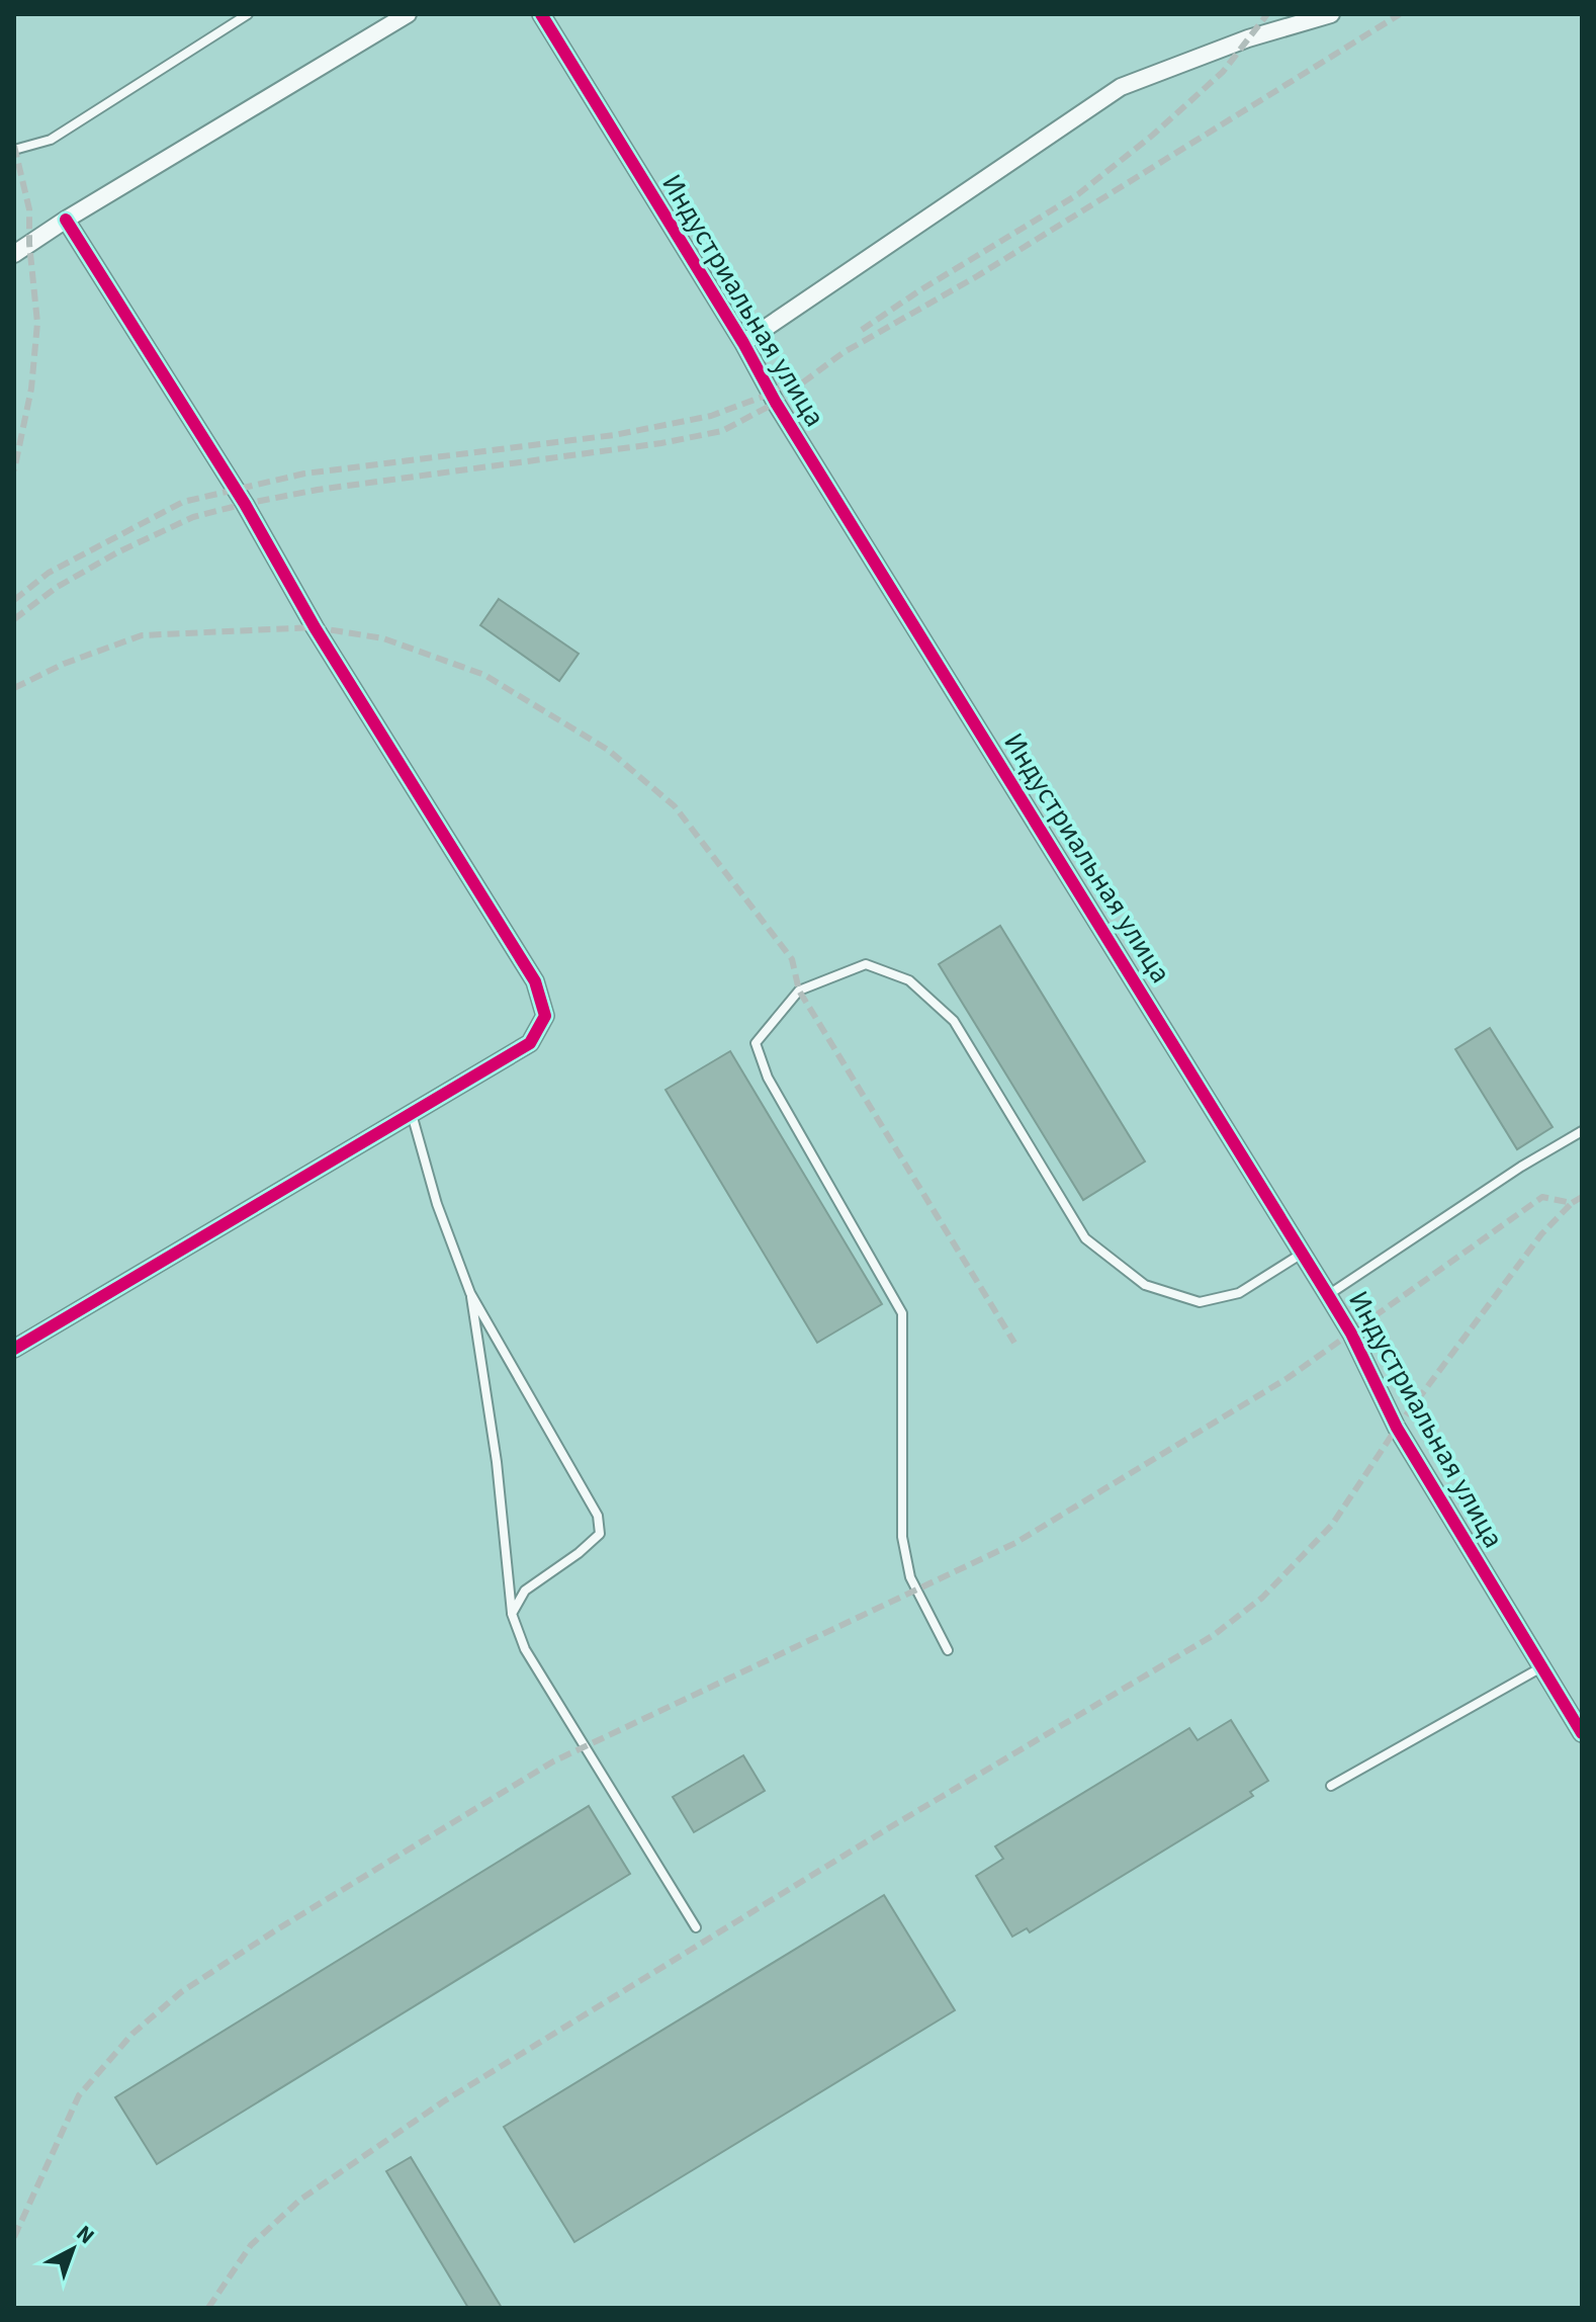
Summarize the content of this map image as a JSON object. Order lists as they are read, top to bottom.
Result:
{
  "streets": {
    "street": ["Индустриальная улица"]
  },
  "north": "top right"
}
